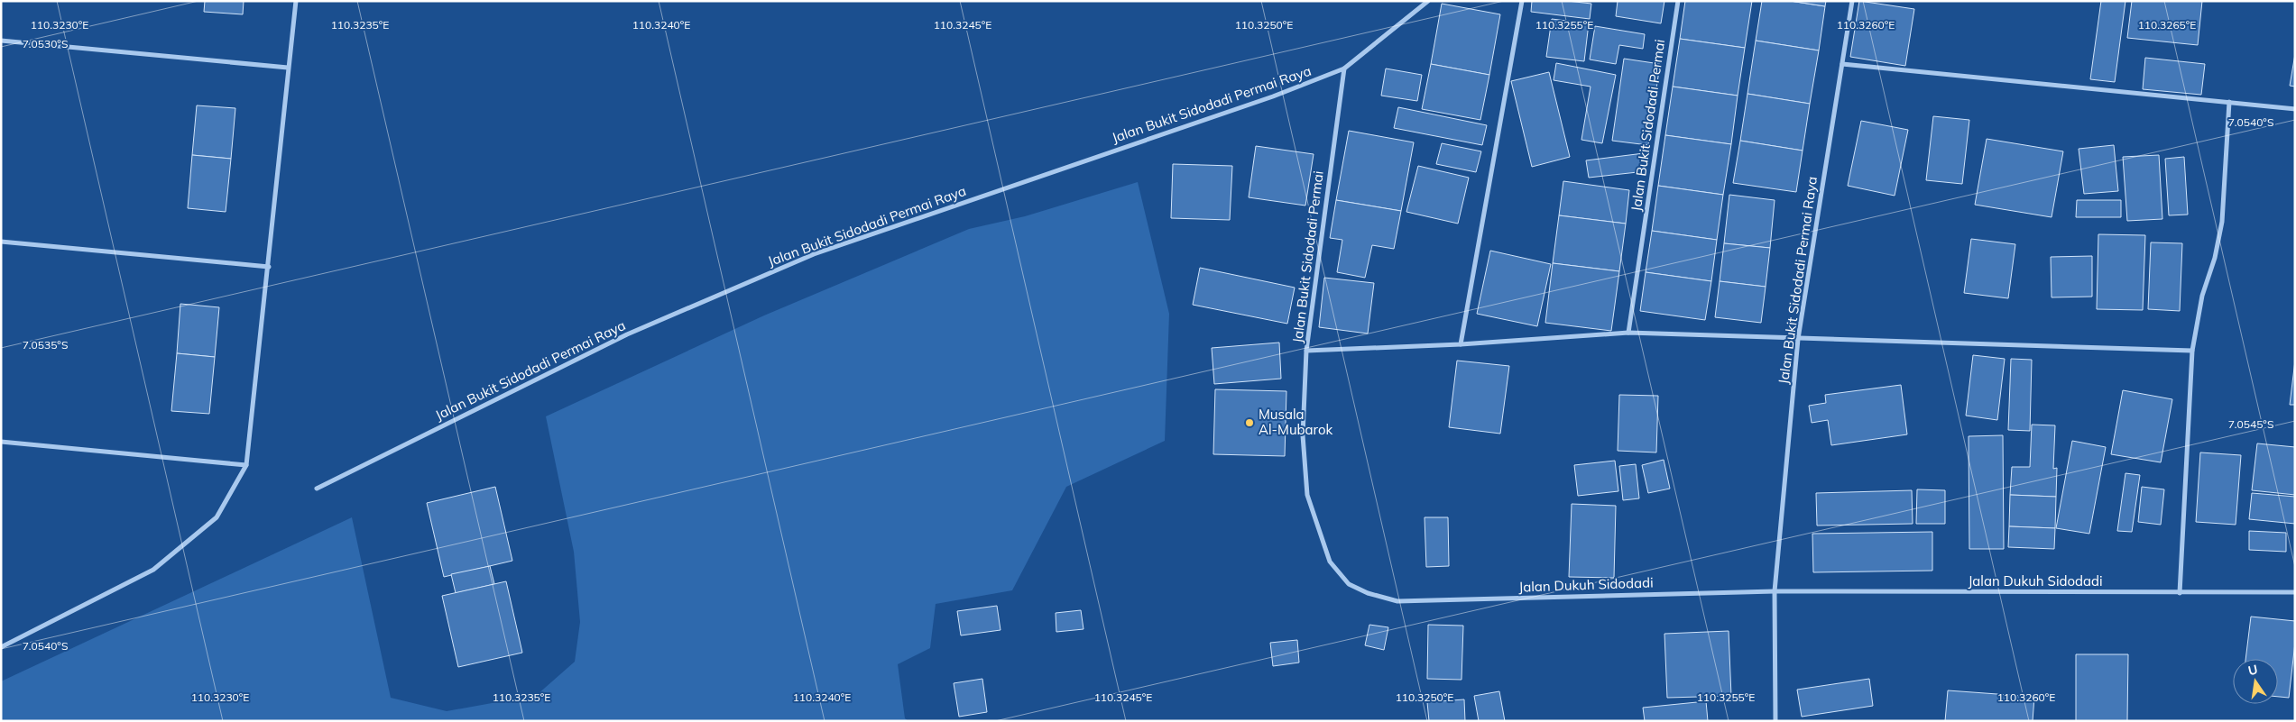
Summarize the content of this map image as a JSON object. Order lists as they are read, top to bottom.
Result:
{
  "streets": {
    "street": ["Jalan Bukit Sidodadi Permai Raya", "Jalan Bukit Sidodadi Permai", "Jalan Dukuh Sidodadi"]
  },
  "crossings": [
    ["Jalan Bukit Sidodadi Permai Raya", "Jalan Bukit Sidodadi Permai"],
    ["Jalan Bukit Sidodadi Permai Raya", "Jalan Dukuh Sidodadi"],
    ["Jalan Bukit Sidodadi Permai", "Jalan Dukuh Sidodadi"]
  ],
  "places": ["Musala Al-Mubarok"],
  "north": "top",
  "coordinates": [
    "110.3230°E",
    "110.3235°E",
    "110.3240°E",
    "110.3245°E",
    "110.3250°E",
    "110.3255°E",
    "110.3260°E",
    "110.3265°E",
    "7.0530°S",
    "7.0540°S",
    "7.0535°S",
    "7.0545°S"
  ]
}
